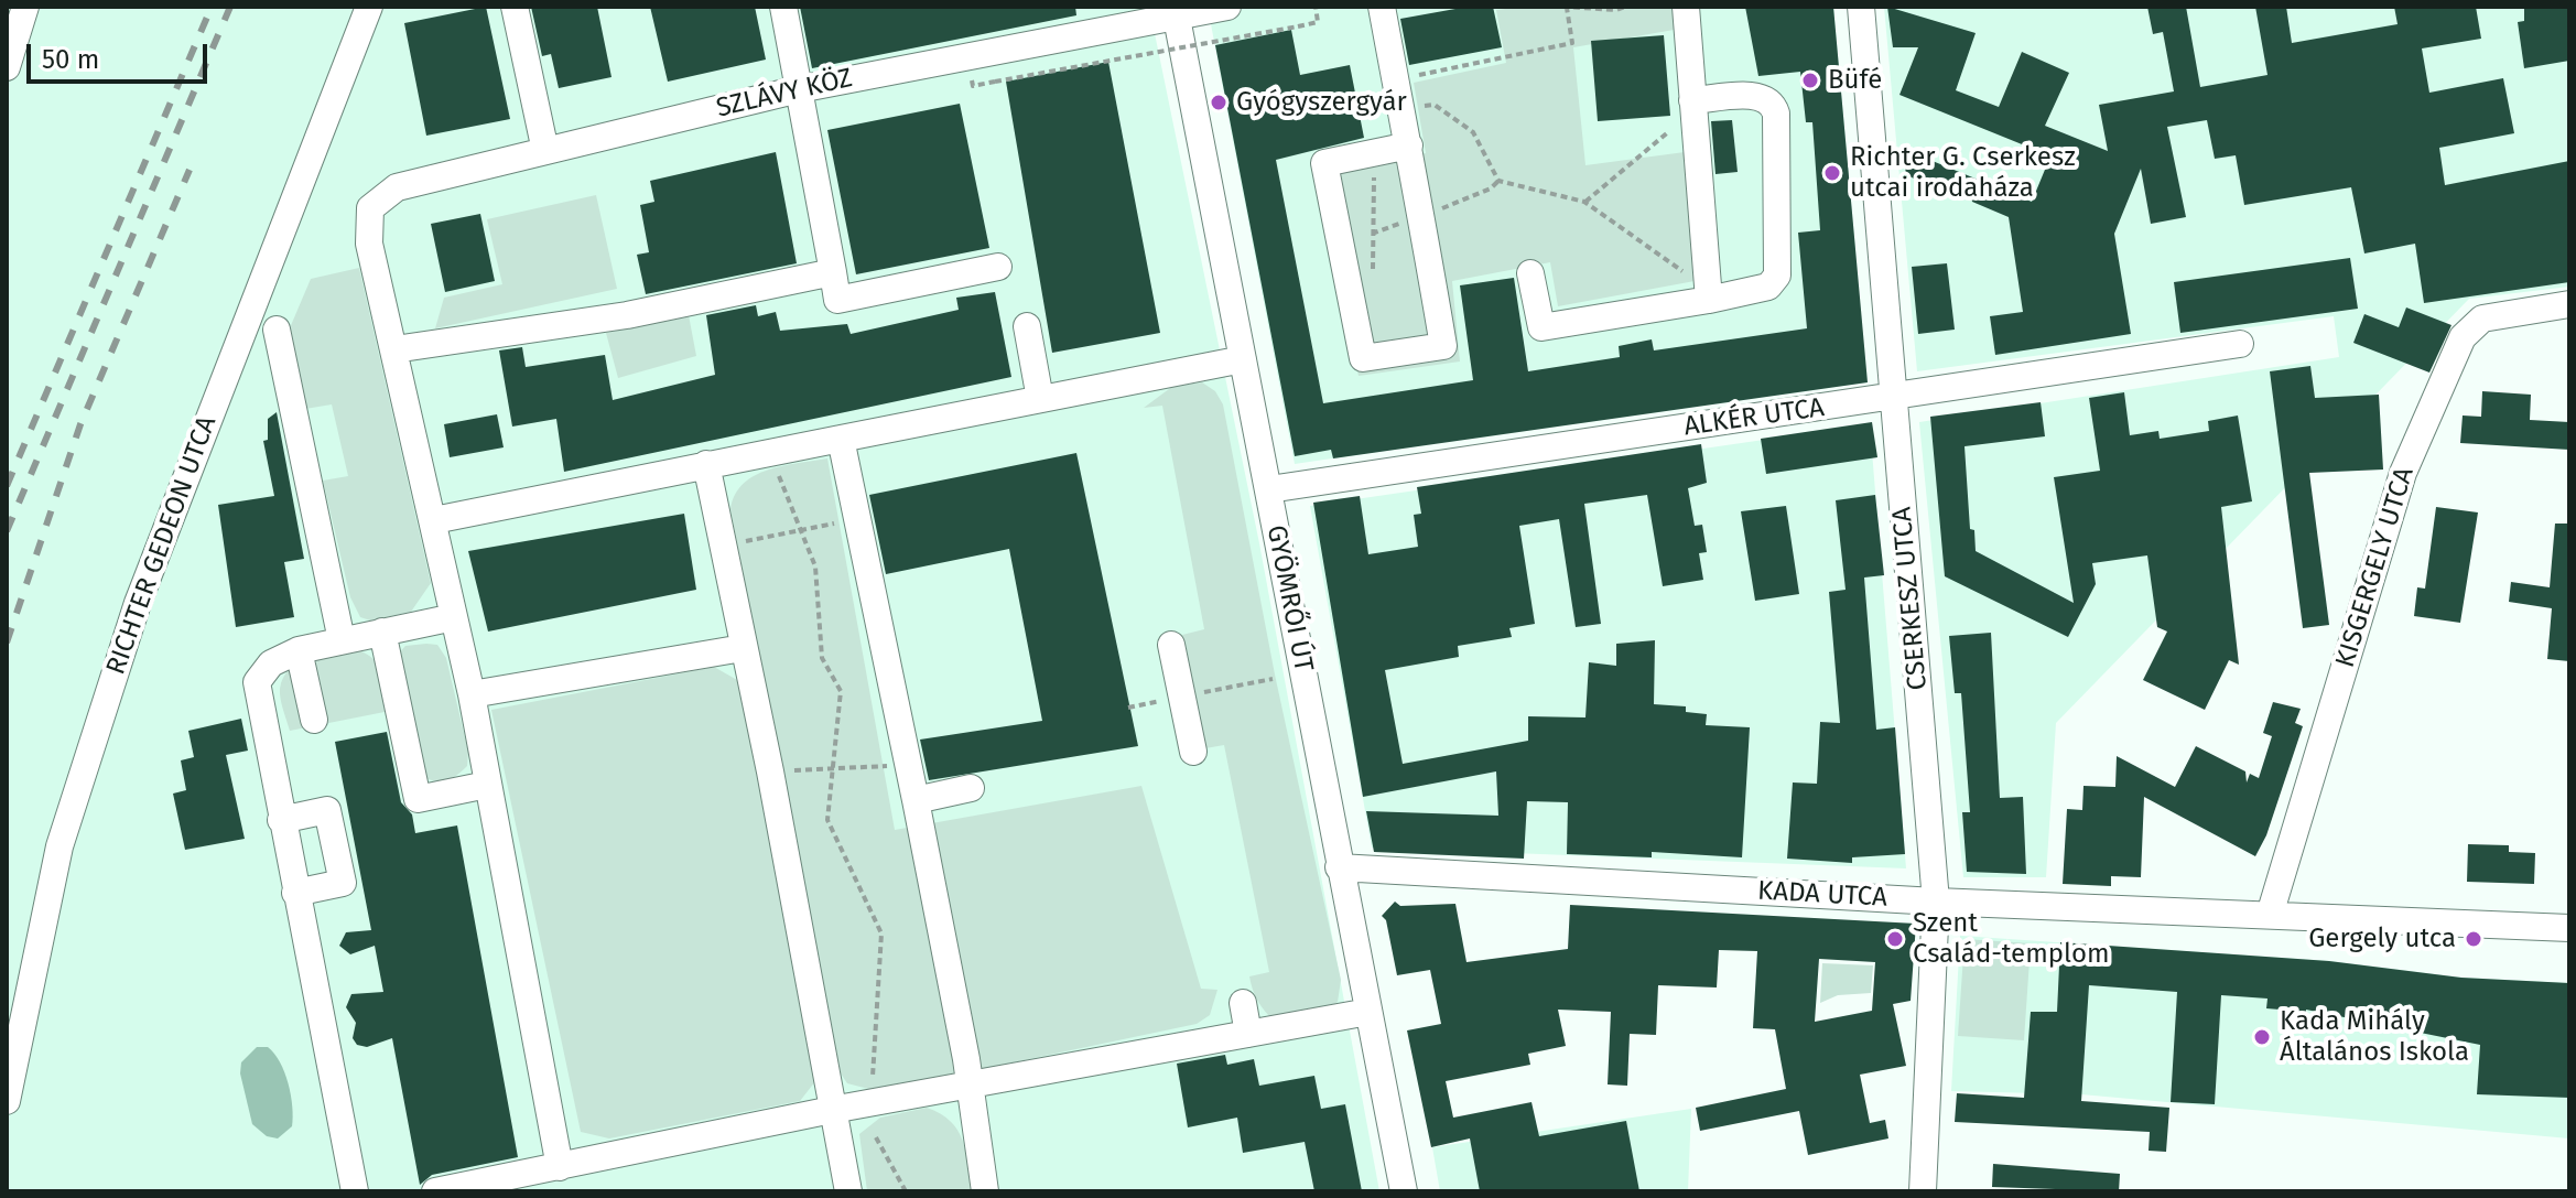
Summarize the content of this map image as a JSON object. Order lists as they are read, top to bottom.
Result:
{
  "streets": {
    "street": [
      "SZLÁVY KÖZ",
      "ALKÉR UTCA",
      "RICHTER GEDEON UTCA",
      "KISGERGELY UTCA",
      "GYÖMRŐI ÚT",
      "CSERKESZ UTCA",
      "KADA UTCA"
    ]
  },
  "crossings": [
    ["SZLÁVY KÖZ", "GYÖMRŐI ÚT"],
    ["ALKÉR UTCA", "GYÖMRŐI ÚT"],
    ["ALKÉR UTCA", "CSERKESZ UTCA"],
    ["KISGERGELY UTCA", "KADA UTCA"],
    ["GYÖMRŐI ÚT", "KADA UTCA"],
    ["CSERKESZ UTCA", "KADA UTCA"]
  ],
  "places": [
    "Büfé",
    "Gyógyszergyár",
    "Richter G. Cserkesz utcai irodaháza",
    "Szent Család-templom",
    "Gergely utca",
    "Kada Mihály Általános Iskola"
  ],
  "scale_bar": "50 m"
}
